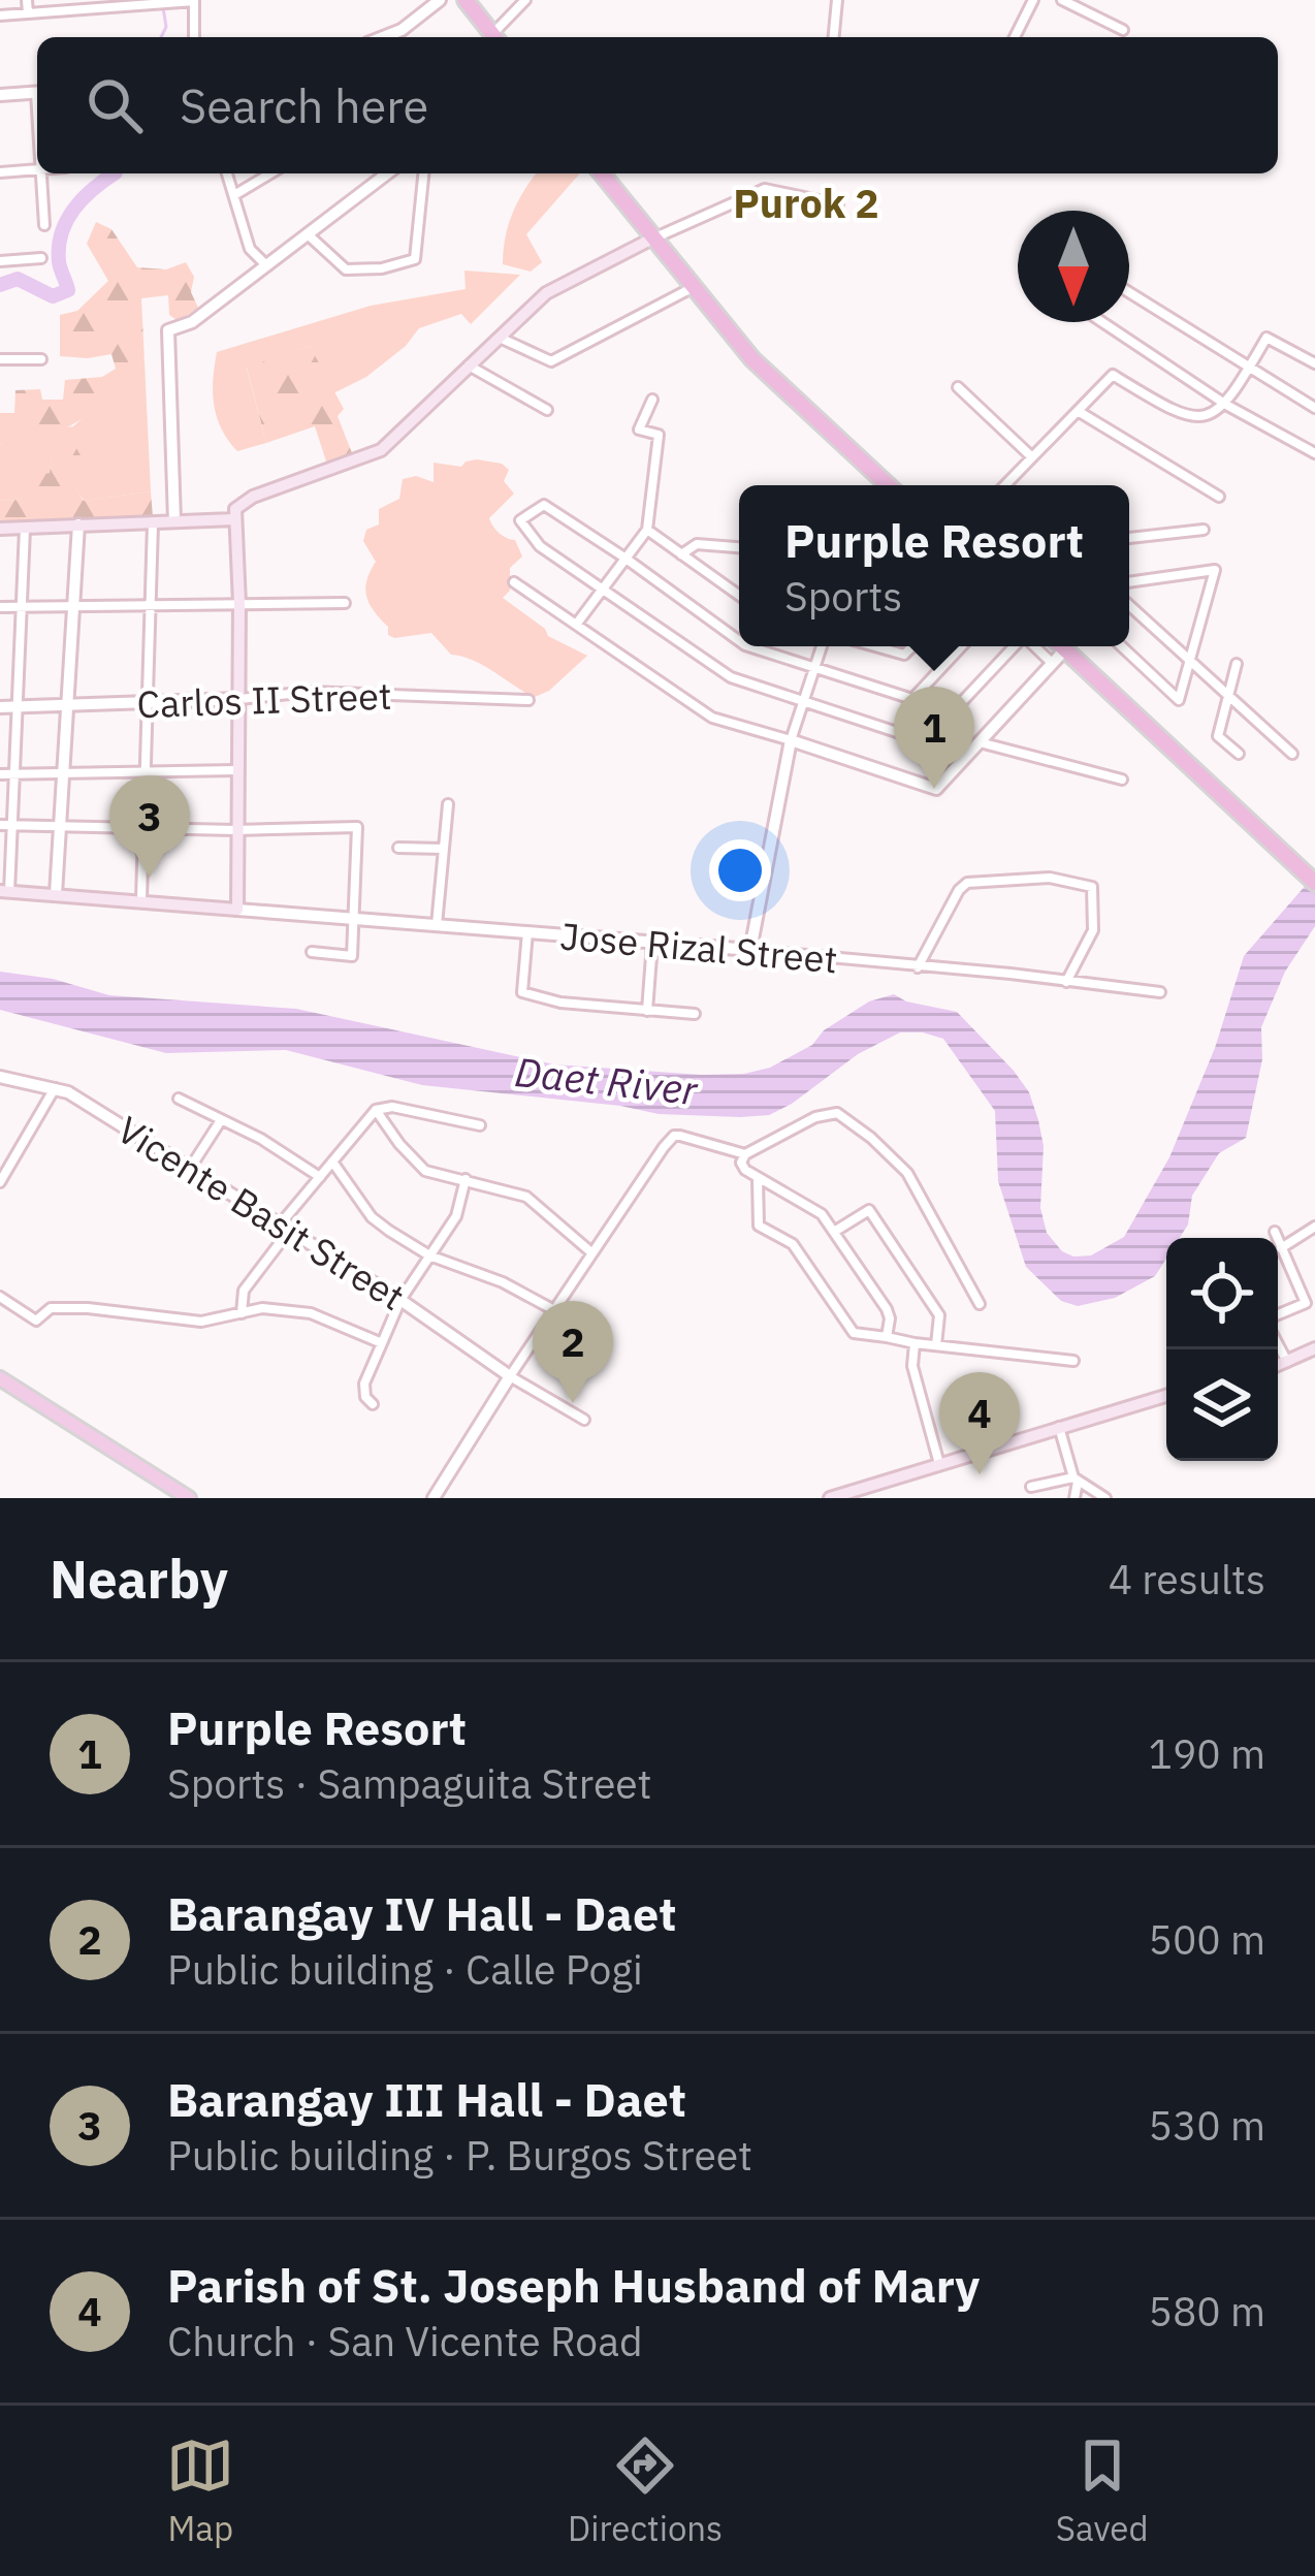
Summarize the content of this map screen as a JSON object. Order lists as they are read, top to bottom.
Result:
{
  "streets": {
    "street": ["Carlos II Street", "Jose Rizal Street", "Vicente Basit Street"]
  },
  "districts": ["Purok 2"],
  "water": ["Daet River"],
  "north": "bottom",
  "page": {
    "search": "Search here",
    "popup": ["Purple Resort", "Sports"],
    "pins": [
      "1",
      "3",
      "2",
      "4"
    ],
    "heading": ["Nearby", "4 results"],
    "list": [
      {
        "mark": "1",
        "name": "Purple Resort",
        "note": "Sports · Sampaguita Street",
        "value": "190 m"
      },
      {
        "mark": "2",
        "name": "Barangay IV Hall - Daet",
        "note": "Public building · Calle Pogi",
        "value": "500 m"
      },
      {
        "mark": "3",
        "name": "Barangay III Hall - Daet",
        "note": "Public building · P. Burgos Street",
        "value": "530 m"
      },
      {
        "mark": "4",
        "name": "Parish of St. Joseph Husband of Mary",
        "note": "Church · San Vicente Road",
        "value": "580 m"
      }
    ],
    "nav": ["Map", "Directions", "Saved"]
  }
}
